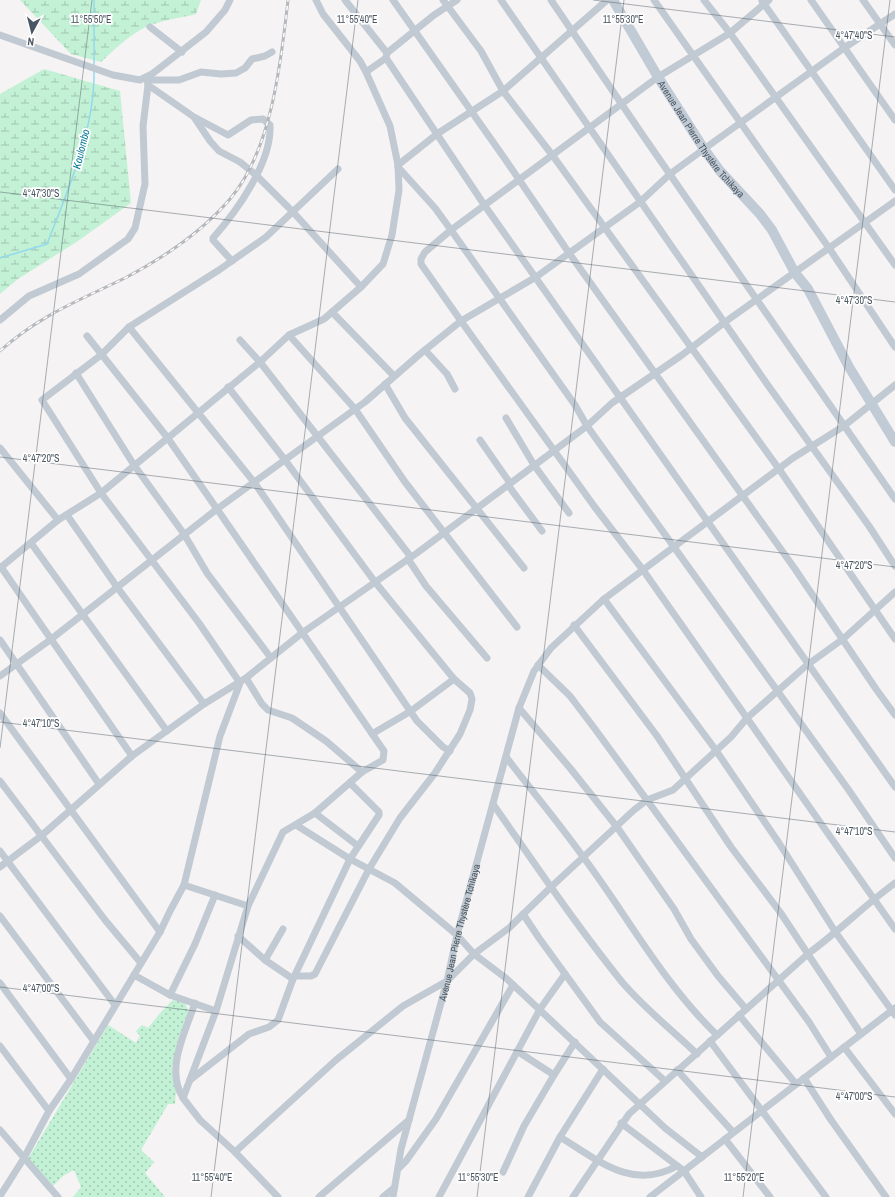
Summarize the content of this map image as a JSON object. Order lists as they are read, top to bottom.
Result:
{
  "streets": {
    "street": ["Avenue Jean Pierre Thystère Tchikaya"]
  },
  "water": ["Koulombo"],
  "north": "bottom",
  "coordinates": [
    "11°55'50\"E",
    "11°55'40\"E",
    "11°55'30\"E",
    "4°47'40\"S",
    "4°47'30\"S",
    "4°47'20\"S",
    "4°47'10\"S",
    "4°47'00\"S",
    "11°55'20\"E"
  ]
}
